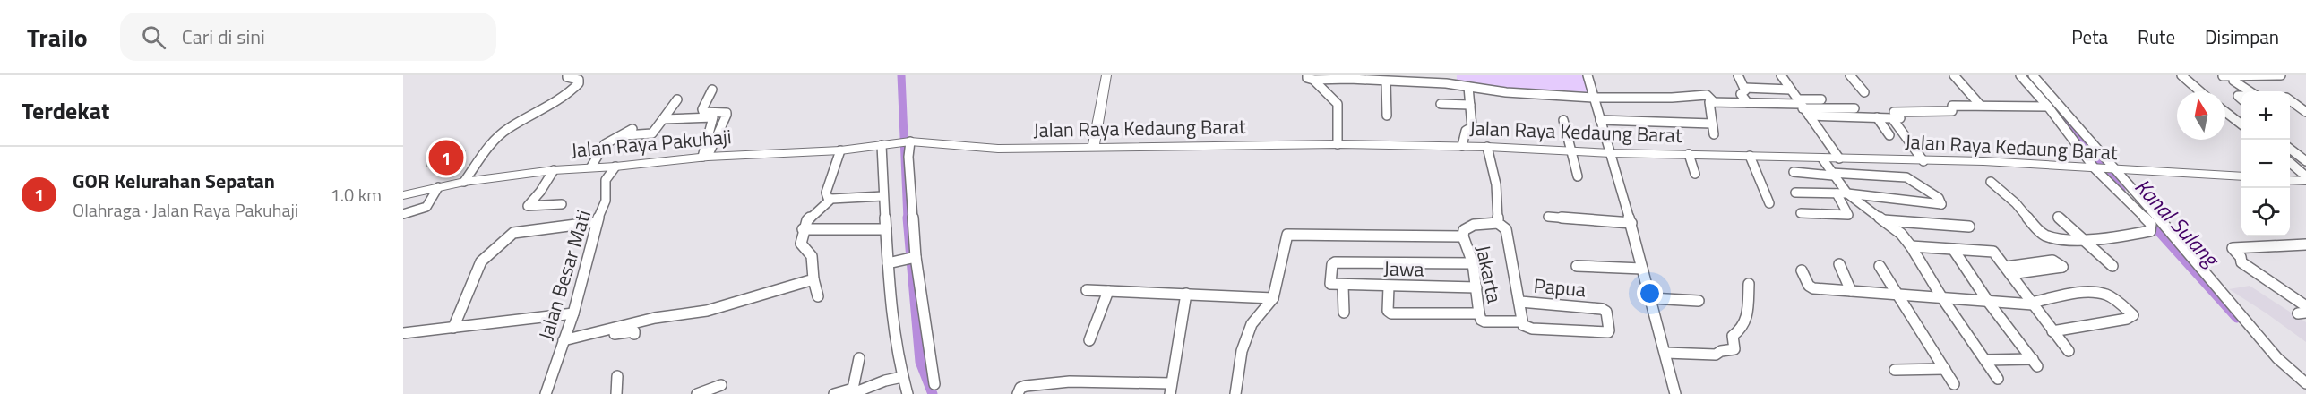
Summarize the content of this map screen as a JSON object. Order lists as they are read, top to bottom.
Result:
{
  "streets": {
    "street": [
      "Jalan Raya Kedaung Barat",
      "Jalan Raya Pakuhaji",
      "Jawa",
      "Jakarta",
      "Jalan Besar Mati",
      "Papua"
    ]
  },
  "crossings": [
    ["Jalan Raya Kedaung Barat", "Jalan Raya Pakuhaji"],
    ["Jalan Raya Kedaung Barat", "Jakarta"],
    ["Jalan Raya Pakuhaji", "Jalan Besar Mati"],
    ["Jawa", "Jakarta"],
    ["Jakarta", "Papua"]
  ],
  "water": ["Kanal Sulang"],
  "north": "top",
  "page": {
    "header": "Trailo",
    "search": "Cari di sini",
    "nav": ["Peta", "Rute", "Disimpan"],
    "heading": "Terdekat",
    "map_buttons": ["+", "−"],
    "pins": "1",
    "list": [
      {
        "mark": "1",
        "name": "GOR Kelurahan Sepatan",
        "note": "Olahraga · Jalan Raya Pakuhaji",
        "value": "1.0 km"
      }
    ]
  }
}
